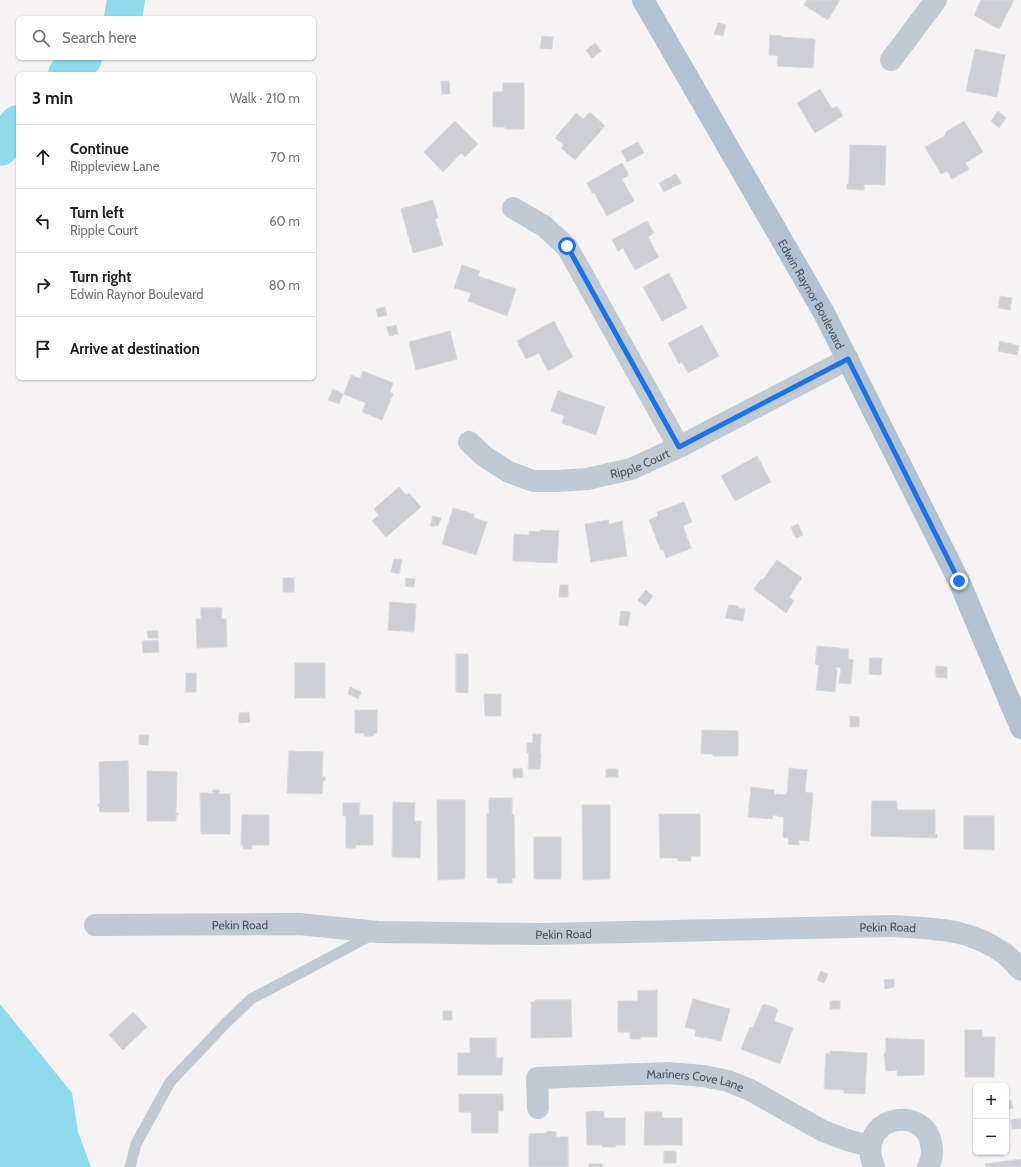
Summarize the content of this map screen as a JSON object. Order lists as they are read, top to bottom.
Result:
{
  "streets": {
    "main road": ["Edwin Raynor Boulevard"],
    "street": ["Ripple Court", "Pekin Road", "Mariners Cove Lane"]
  },
  "crossings": [
    ["Edwin Raynor Boulevard", "Ripple Court"]
  ],
  "page": {
    "search": "Search here",
    "heading": ["3 min", "Walk · 210 m"],
    "list": [
      ["Continue", "Rippleview Lane", "70 m"],
      ["Turn left", "Ripple Court", "60 m"],
      ["Turn right", "Edwin Raynor Boulevard", "80 m"],
      "Arrive at destination"
    ],
    "map_buttons": ["+", "−"]
  }
}
